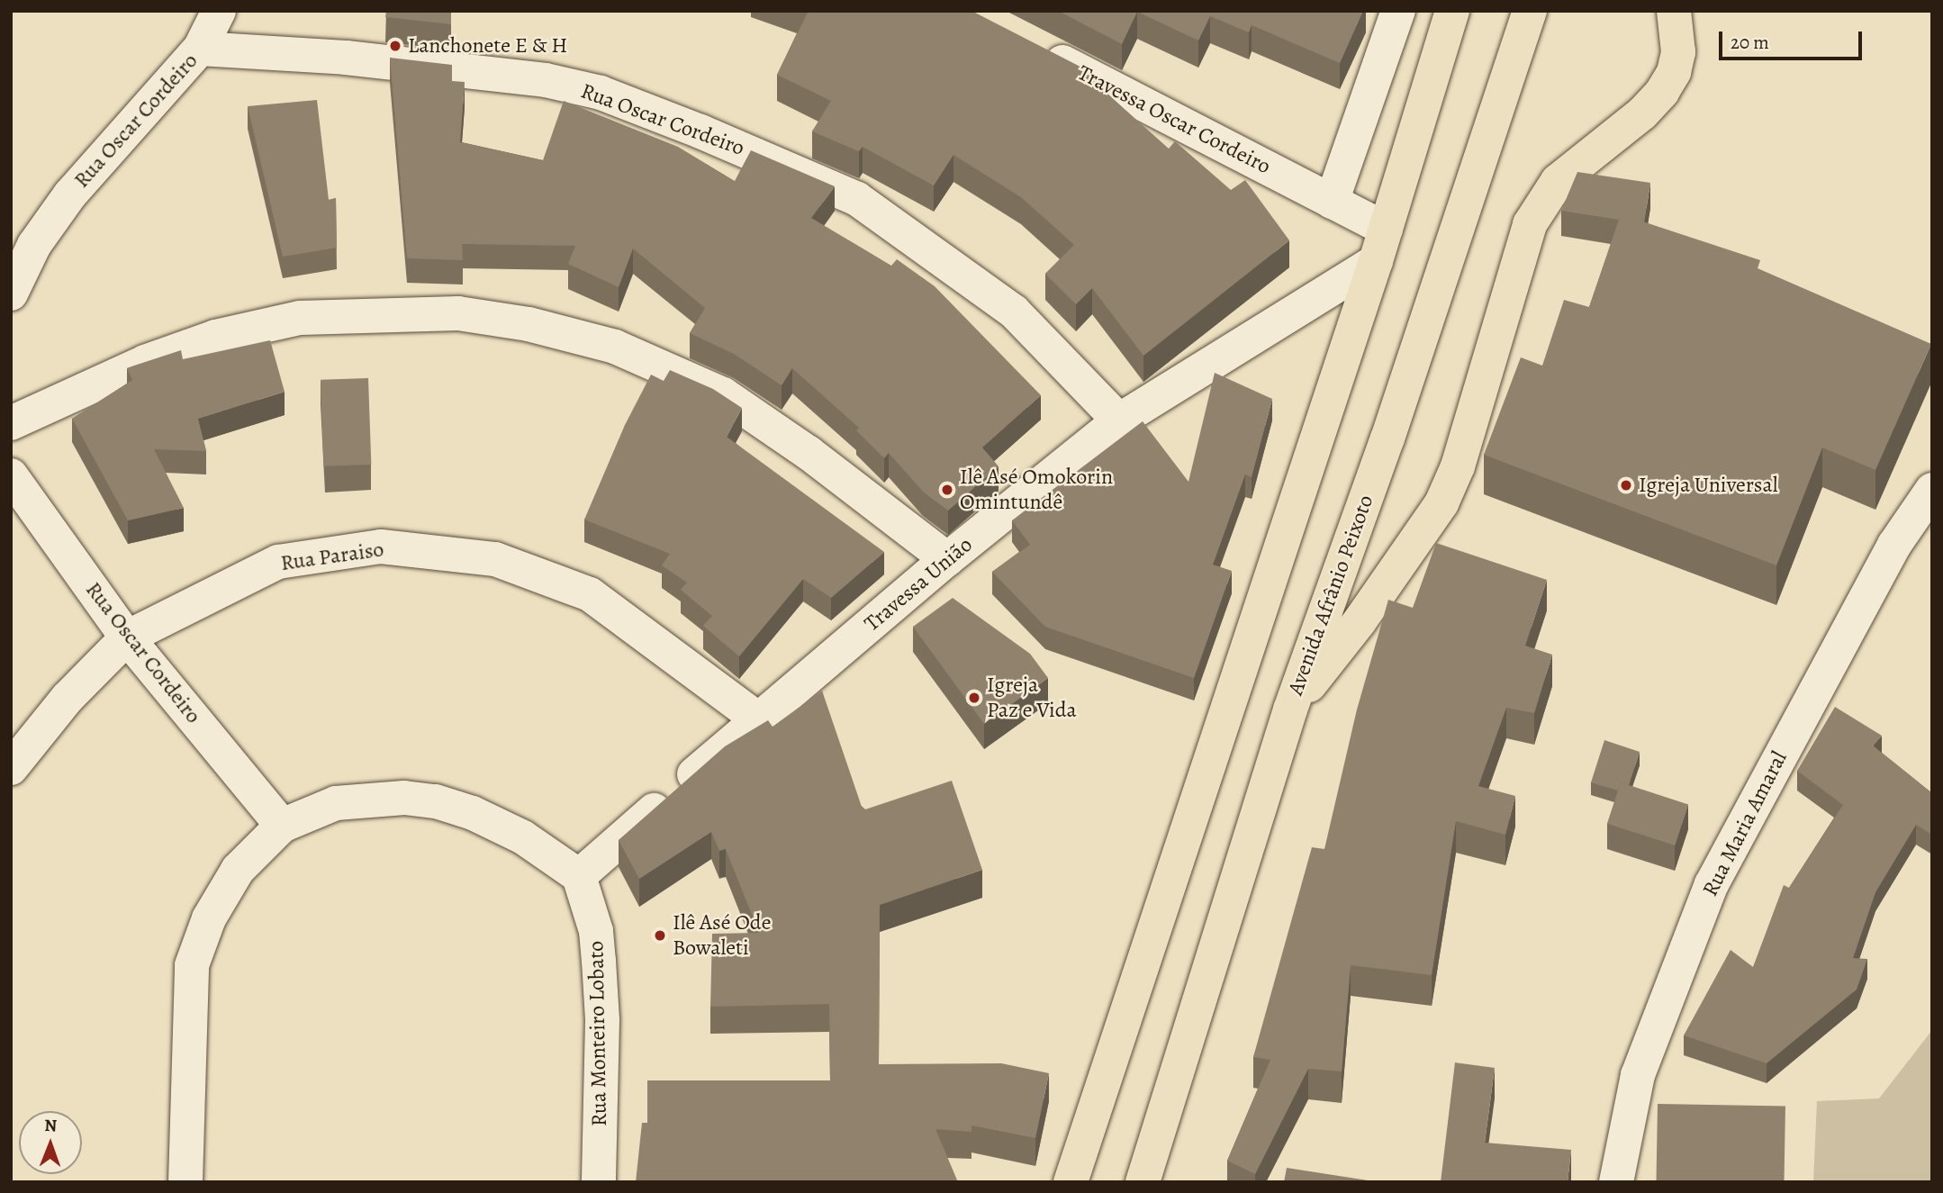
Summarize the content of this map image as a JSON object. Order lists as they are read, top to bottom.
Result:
{
  "streets": {
    "main road": ["Avenida Afrânio Peixoto"],
    "street": [
      "Rua Oscar Cordeiro",
      "Travessa Oscar Cordeiro",
      "Rua Paraiso",
      "Travessa União",
      "Rua Maria Amaral",
      "Rua Monteiro Lobato"
    ]
  },
  "crossings": [
    ["Rua Oscar Cordeiro", "Rua Paraiso"],
    ["Rua Oscar Cordeiro", "Travessa União"],
    ["Rua Paraiso", "Travessa União"],
    ["Travessa União", "Rua Monteiro Lobato"]
  ],
  "places": [
    "Lanchonete E & H",
    "Igreja Universal",
    "Ilê Asé Omokorin Omintundê",
    "Igreja Paz e Vida",
    "Ilê Asé Ode Bowaleti"
  ],
  "scale_bar": "20 m",
  "north": "top"
}
